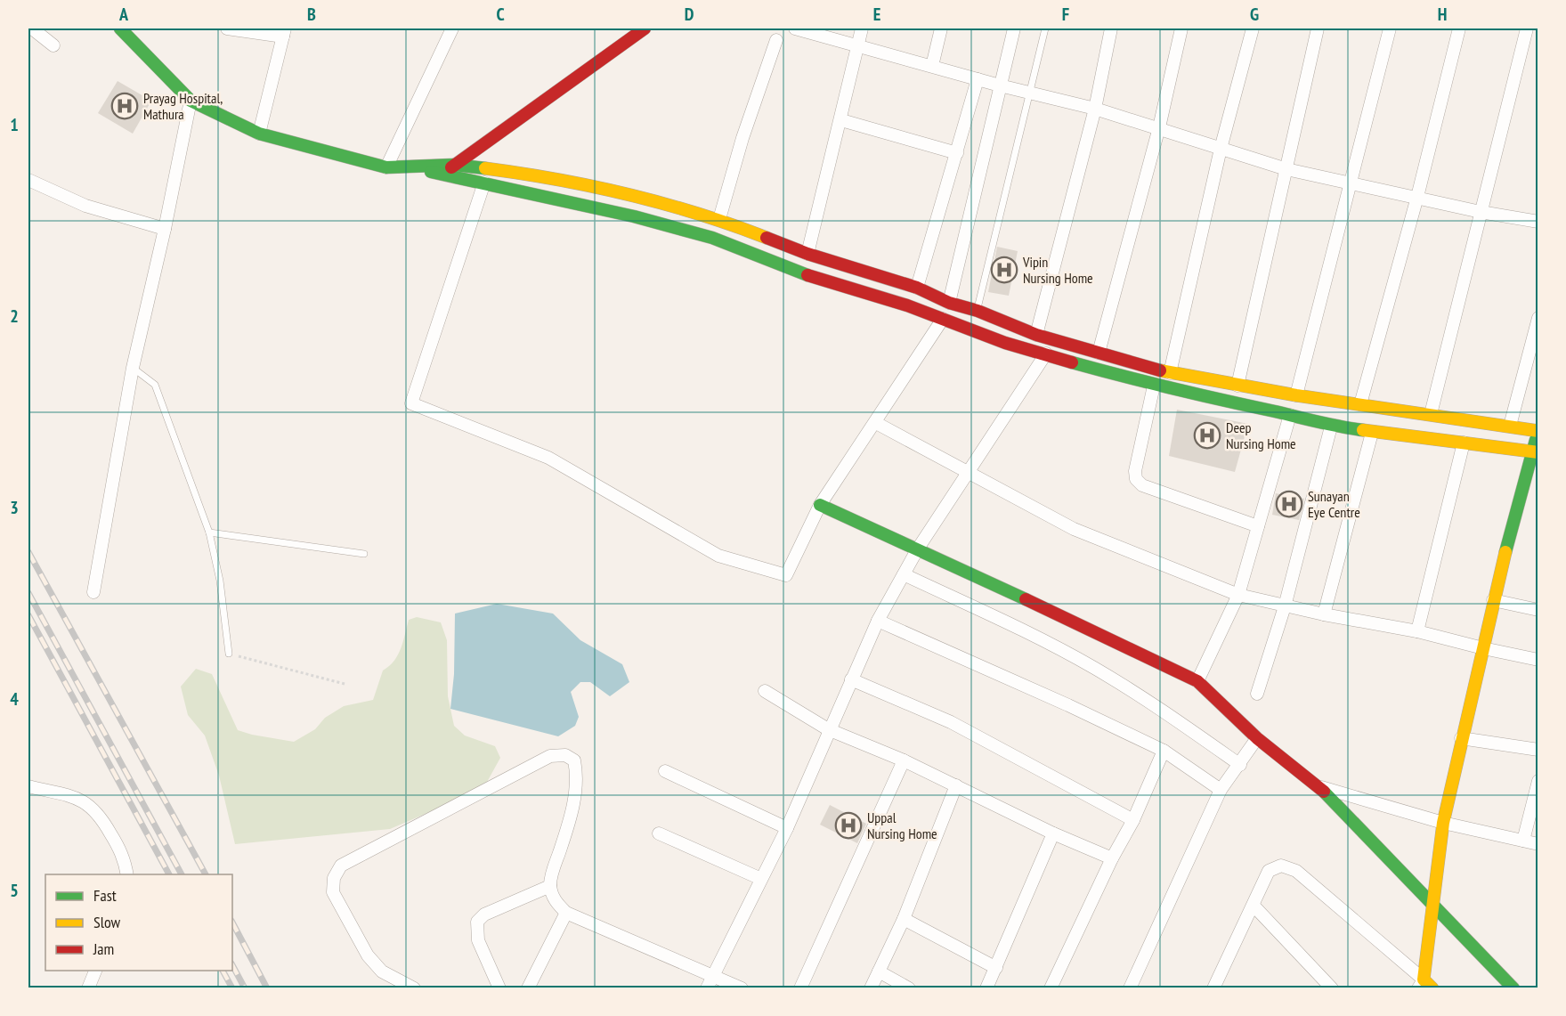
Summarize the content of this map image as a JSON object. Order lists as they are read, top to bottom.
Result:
{
  "places": {
    "hospital": [
      "Prayag Hospital, Mathura",
      "Vipin Nursing Home",
      "Deep Nursing Home",
      "Sunayan Eye Centre",
      "Uppal Nursing Home"
    ]
  },
  "legend": ["Fast", "Slow", "Jam"],
  "grid": {
    "columns": [
      "A",
      "B",
      "C",
      "D",
      "E",
      "F",
      "G",
      "H"
    ],
    "rows": [
      "1",
      "2",
      "3",
      "4",
      "5"
    ]
  }
}
